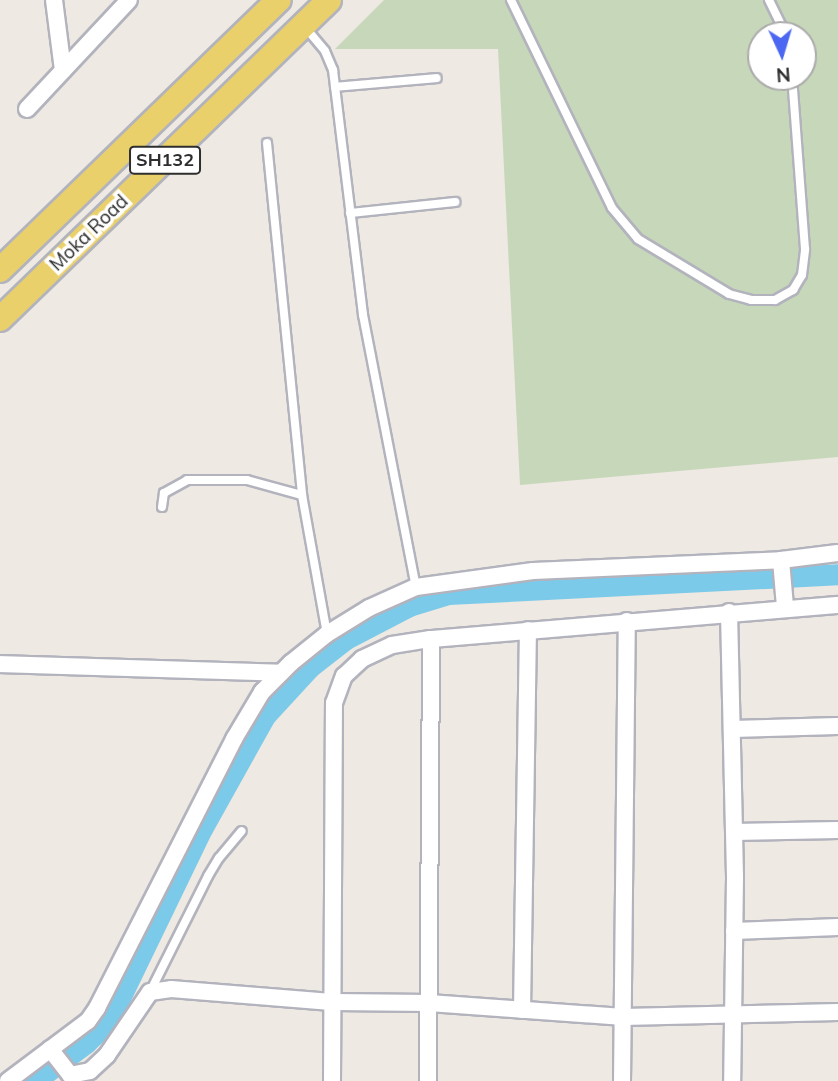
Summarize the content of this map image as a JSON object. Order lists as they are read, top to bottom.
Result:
{
  "streets": {
    "main road": ["SH132", "Moka Road"]
  },
  "north": "bottom"
}
